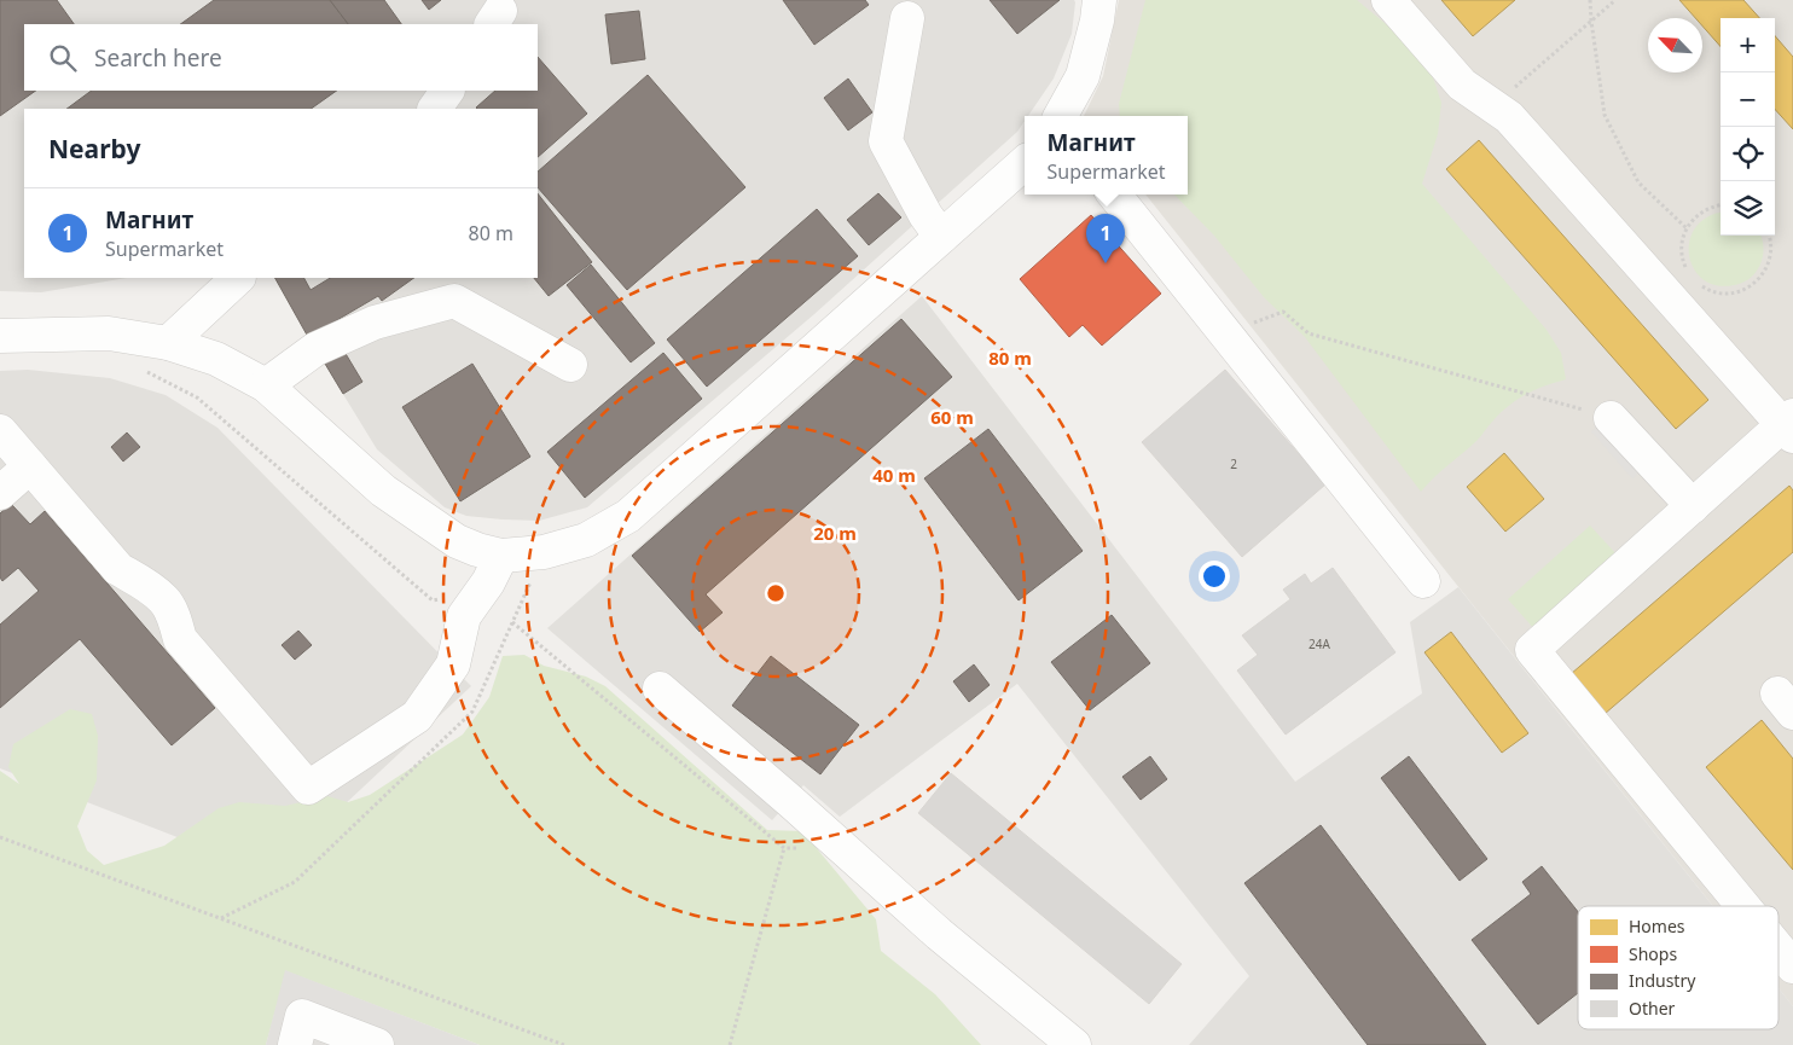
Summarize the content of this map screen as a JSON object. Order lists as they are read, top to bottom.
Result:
{
  "house_numbers": ["2", "24А"],
  "legend": [
    "Homes",
    "Shops",
    "Industry",
    "Other"
  ],
  "north": "top left",
  "page": {
    "map_buttons": ["+", "−"],
    "search": "Search here",
    "heading": "Nearby",
    "popup": ["Магнит", "Supermarket"],
    "list": [
      {
        "mark": "1",
        "name": "Магнит",
        "note": "Supermarket",
        "value": "80 m"
      }
    ],
    "pins": "1"
  },
  "rings": [
    "80 m",
    "60 m",
    "40 m",
    "20 m"
  ]
}
